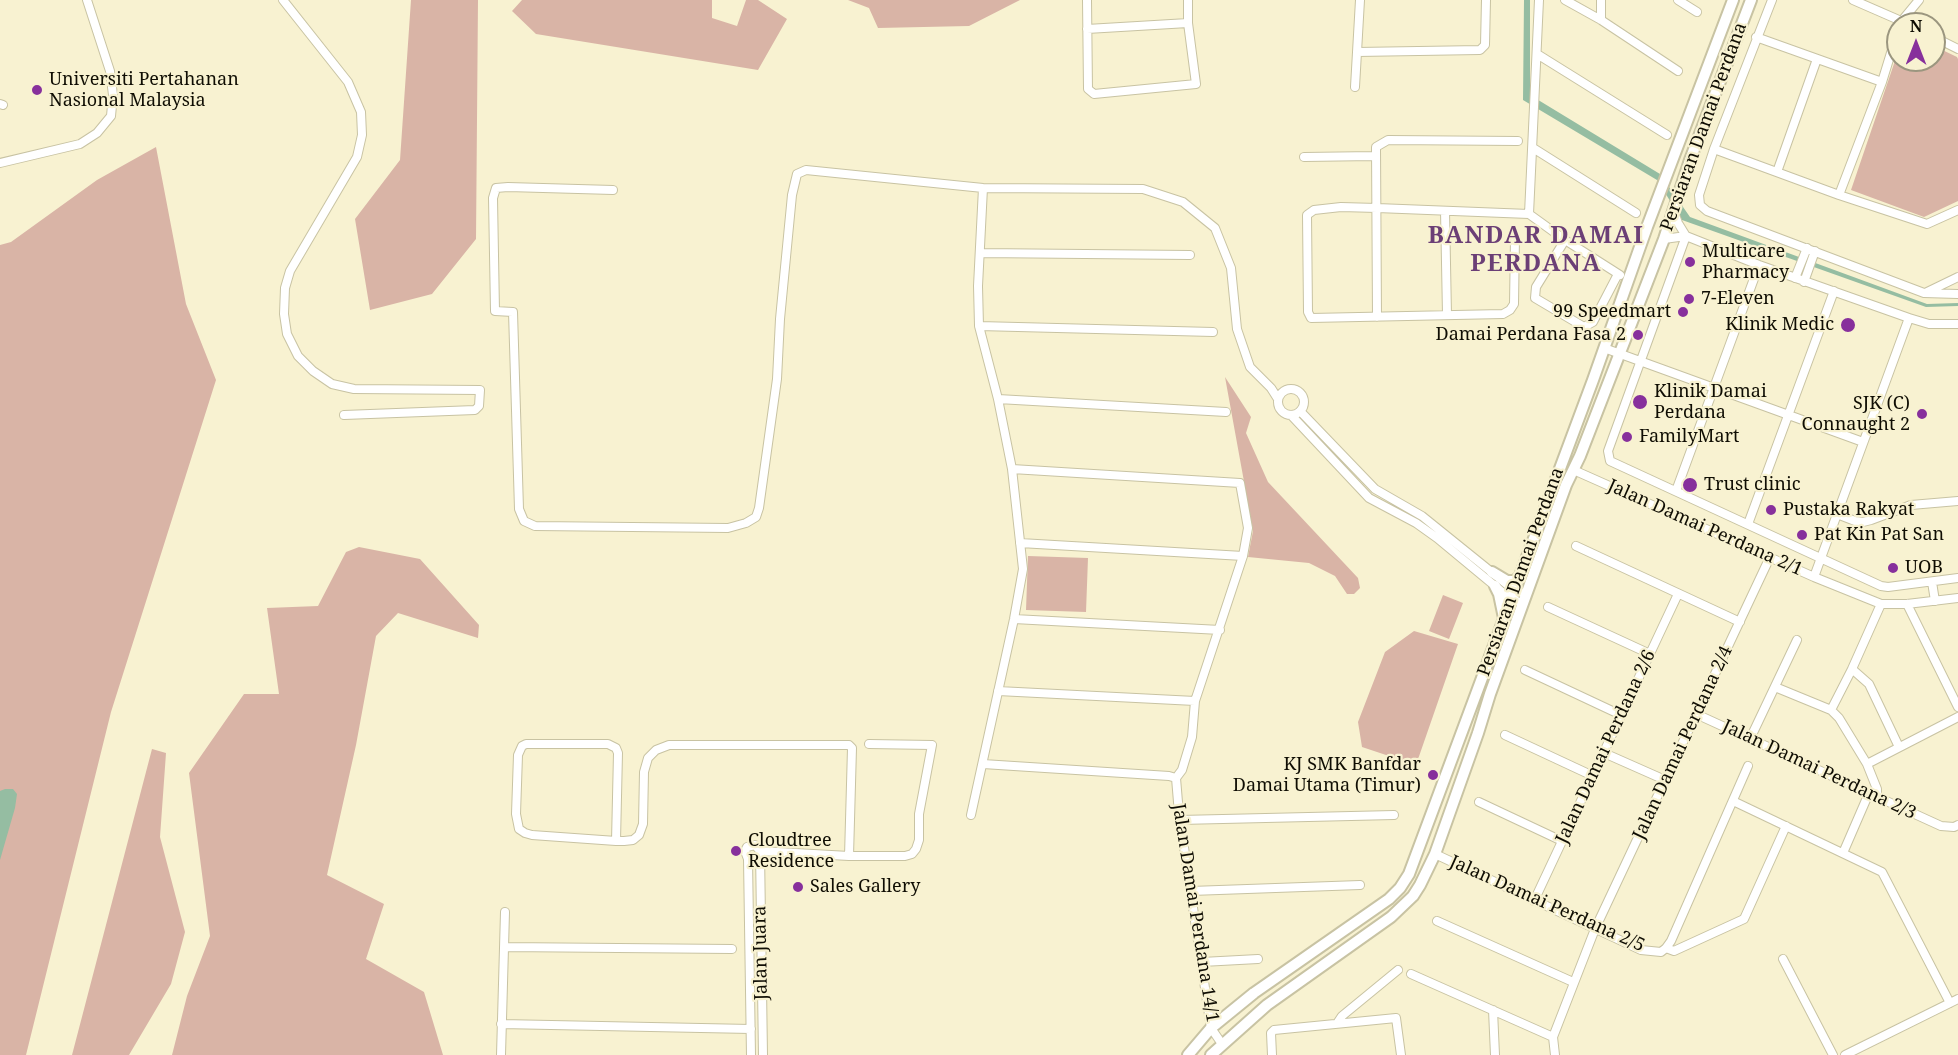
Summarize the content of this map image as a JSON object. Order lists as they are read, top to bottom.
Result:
{
  "streets": {
    "main road": ["Persiaran Damai Perdana"],
    "street": [
      "Jalan Damai Perdana 2/1",
      "Jalan Damai Perdana 2/4",
      "Jalan Damai Perdana 2/6",
      "Jalan Damai Perdana 2/3",
      "Jalan Damai Perdana 2/5",
      "Jalan Damai Perdana 14/1",
      "Jalan Juara"
    ]
  },
  "crossings": [
    ["Persiaran Damai Perdana", "Jalan Damai Perdana 2/1"],
    ["Persiaran Damai Perdana", "Jalan Damai Perdana 2/5"],
    ["Persiaran Damai Perdana", "Jalan Damai Perdana 14/1"],
    ["Jalan Damai Perdana 2/1", "Jalan Damai Perdana 2/4"],
    ["Jalan Damai Perdana 2/4", "Jalan Damai Perdana 2/3"],
    ["Jalan Damai Perdana 2/4", "Jalan Damai Perdana 2/5"],
    ["Jalan Damai Perdana 2/6", "Jalan Damai Perdana 2/5"]
  ],
  "districts": ["BANDAR DAMAI PERDANA"],
  "places": [
    "Universiti Pertahanan Nasional Malaysia",
    "Multicare Pharmacy",
    "7-Eleven",
    "99 Speedmart",
    "Klinik Medic",
    "Damai Perdana Fasa 2",
    "Klinik Damai Perdana",
    "SJK (C) Connaught 2",
    "FamilyMart",
    "Trust clinic",
    "Pustaka Rakyat",
    "Pat Kin Pat San",
    "UOB",
    "KJ SMK Banfdar Damai Utama (Timur)",
    "Cloudtree Residence",
    "Sales Gallery"
  ],
  "north": "top"
}
